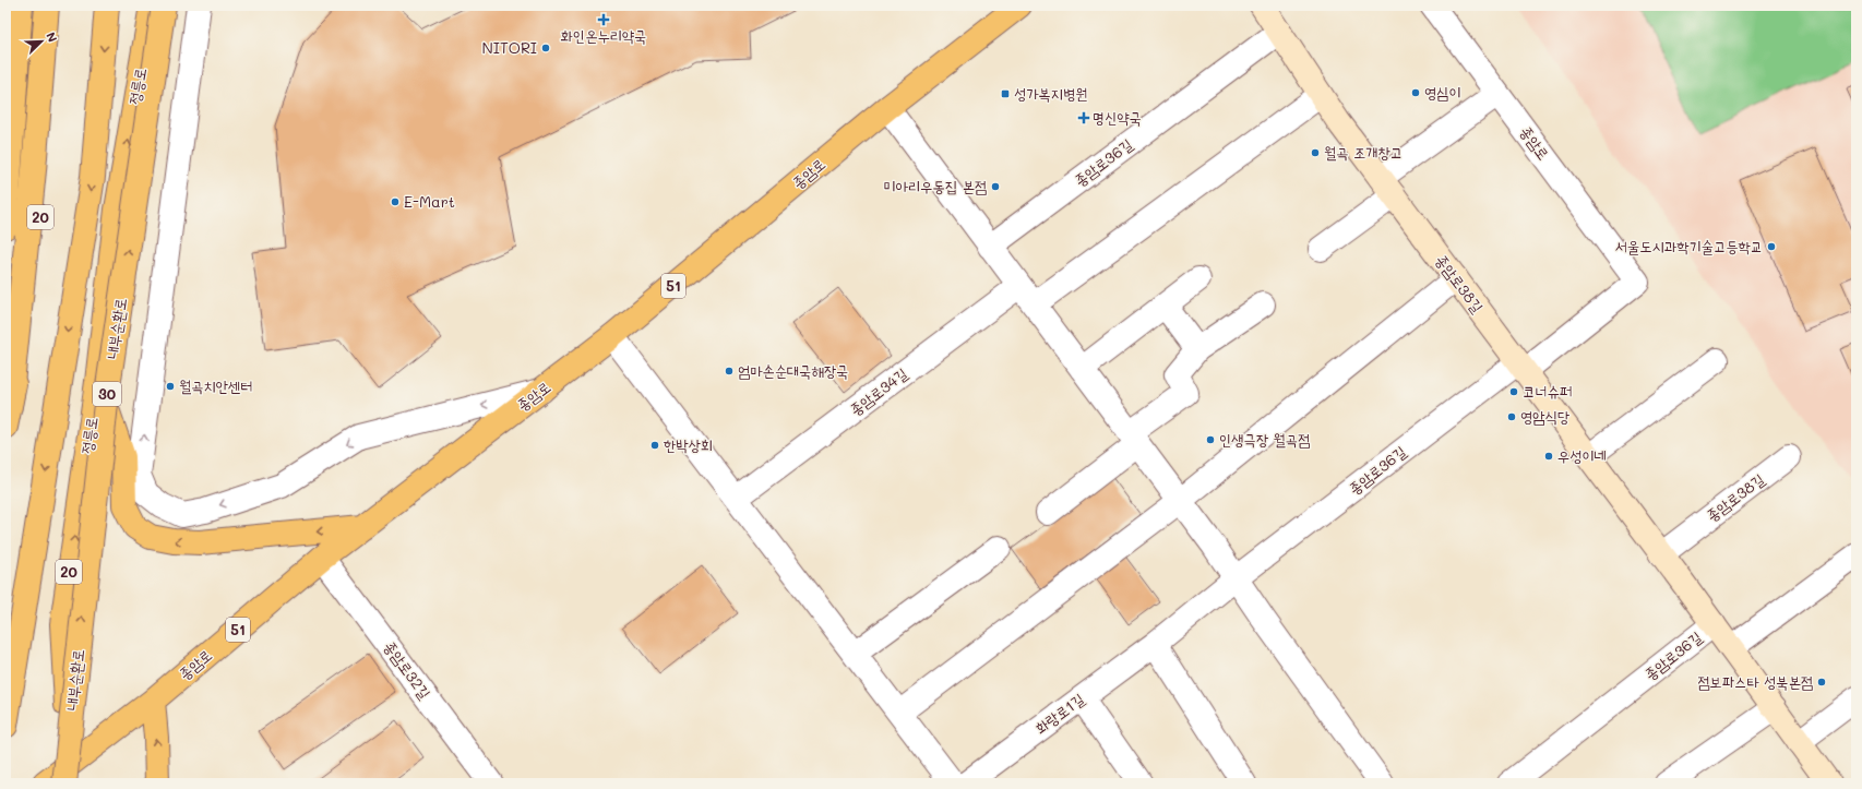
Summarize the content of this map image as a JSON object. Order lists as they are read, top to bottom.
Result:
{
  "streets": {
    "main road": [
      "정릉로",
      "종암로",
      "20",
      "51",
      "내부순환로",
      "30"
    ],
    "street": [
      "종암로36길",
      "종암로38길",
      "종암로34길",
      "종암로32길",
      "화랑로1길"
    ]
  },
  "crossings": [
    ["정릉로", "종암로"],
    ["정릉로", "내부순환로"],
    ["종암로", "종암로36길"],
    ["종암로", "종암로38길"],
    ["종암로", "내부순환로"],
    ["종암로", "종암로32길"],
    ["종암로36길", "종암로38길"],
    ["종암로36길", "화랑로1길"]
  ],
  "places": {
    "health": ["화인온누리약국", "명신약국"],
    "other": [
      "NITORI",
      "영심이",
      "월곡 조개창고",
      "미아리우동집 본점",
      "E-Mart",
      "서울도시과학기술고등학교",
      "엄마손순대국해장국",
      "월곡치안센터",
      "코너슈퍼",
      "영암식당",
      "인생극장 월곡점",
      "한박상회",
      "우성이네",
      "점보파스타 성북본점"
    ],
    "transit": ["성가복지병원"]
  },
  "north": "top right"
}
